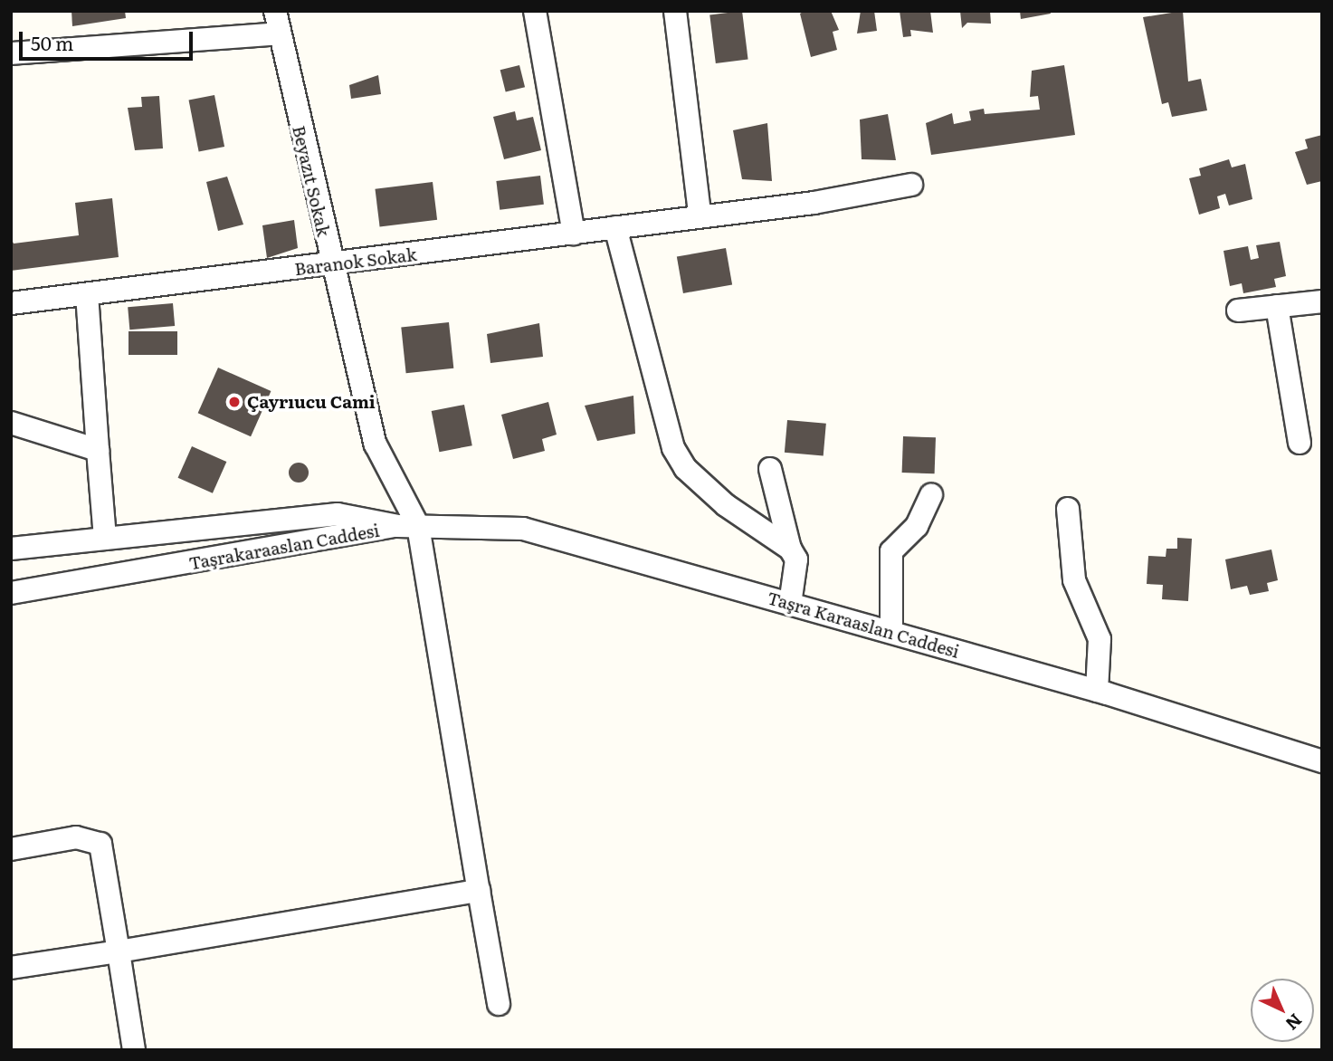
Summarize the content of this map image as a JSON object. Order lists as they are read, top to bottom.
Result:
{
  "streets": {
    "street": [
      "Beyazıt Sokak",
      "Baranok Sokak",
      "Taşrakaraaslan Caddesi",
      "Taşra Karaaslan Caddesi"
    ]
  },
  "crossings": [
    ["Beyazıt Sokak", "Baranok Sokak"],
    ["Beyazıt Sokak", "Taşrakaraaslan Caddesi"],
    ["Beyazıt Sokak", "Taşra Karaaslan Caddesi"],
    ["Taşrakaraaslan Caddesi", "Taşra Karaaslan Caddesi"]
  ],
  "places": ["Çayrıucu Cami"],
  "scale_bar": "50 m",
  "north": "bottom right"
}
